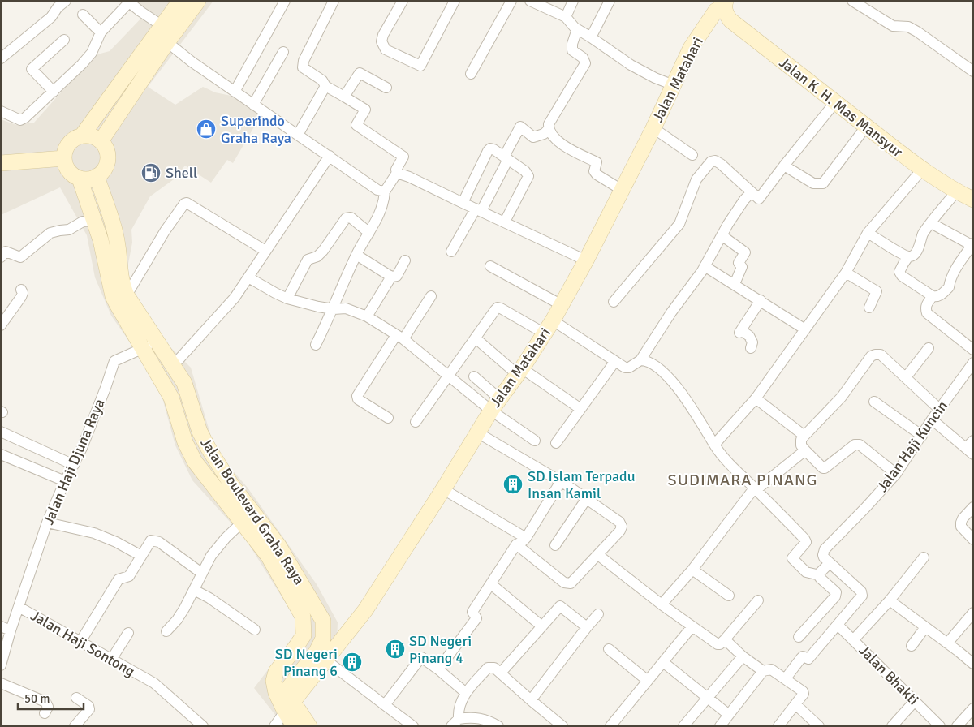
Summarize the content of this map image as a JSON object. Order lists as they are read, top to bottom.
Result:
{
  "streets": {
    "main road": ["Jalan Matahari", "Jalan K. H. Mas Mansyur", "Jalan Boulevard Graha Raya"],
    "street": [
      "Jalan Haji Kuncin",
      "Jalan Haji Djuna Raya",
      "Jalan Haji Sontong",
      "Jalan Bhakti"
    ]
  },
  "crossings": [
    ["Jalan Matahari", "Jalan K. H. Mas Mansyur"],
    ["Jalan Matahari", "Jalan Boulevard Graha Raya"],
    ["Jalan Haji Djuna Raya", "Jalan Boulevard Graha Raya"],
    ["Jalan Haji Djuna Raya", "Jalan Haji Sontong"]
  ],
  "districts": ["SUDIMARA PINANG"],
  "places": {
    "shop": ["Superindo Graha Raya"],
    "fuel station": ["Shell"],
    "building": ["SD Islam Terpadu Insan Kamil", "SD Negeri Pinang 4", "SD Negeri Pinang 6"]
  },
  "scale_bar": "50 m"
}
